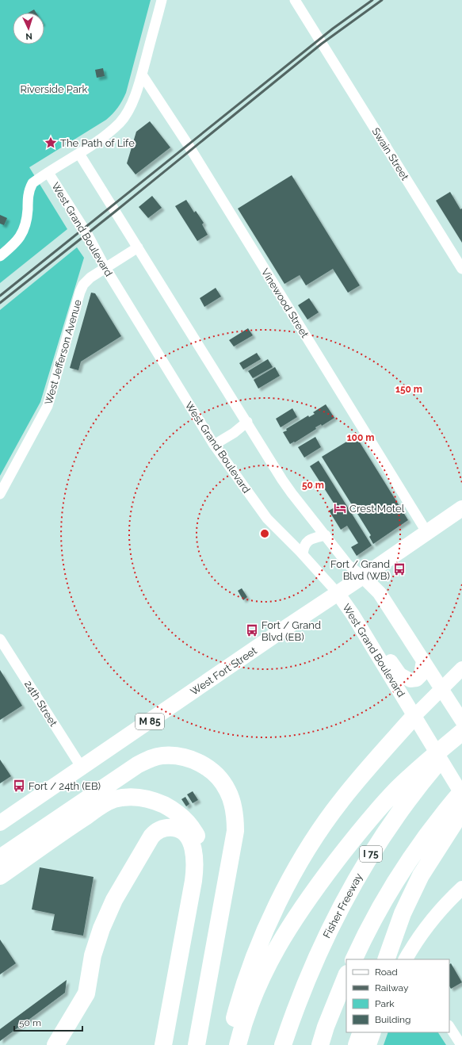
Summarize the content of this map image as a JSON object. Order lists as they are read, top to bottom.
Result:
{
  "streets": {
    "highway": ["I 75", "Fisher Freeway"],
    "main road": ["West Fort Street", "M 85"],
    "street": [
      "Swain Street",
      "West Grand Boulevard",
      "Vinewood Street",
      "West Jefferson Avenue",
      "24th Street"
    ]
  },
  "crossings": [
    ["West Grand Boulevard", "West Jefferson Avenue"],
    ["West Grand Boulevard", "West Fort Street"],
    ["Vinewood Street", "West Fort Street"],
    ["West Fort Street", "24th Street"]
  ],
  "parks": ["Riverside Park"],
  "places": {
    "place": ["The Path of Life"],
    "hotel": ["Crest Motel"],
    "bus stop": ["Fort / Grand Blvd (WB)", "Fort / Grand Blvd (EB)", "Fort / 24th (EB)"]
  },
  "legend": [
    "Road",
    "Railway",
    "Park",
    "Building"
  ],
  "scale_bar": "50 m",
  "north": "bottom",
  "rings": ["150 m", "100 m", "50 m"]
}
